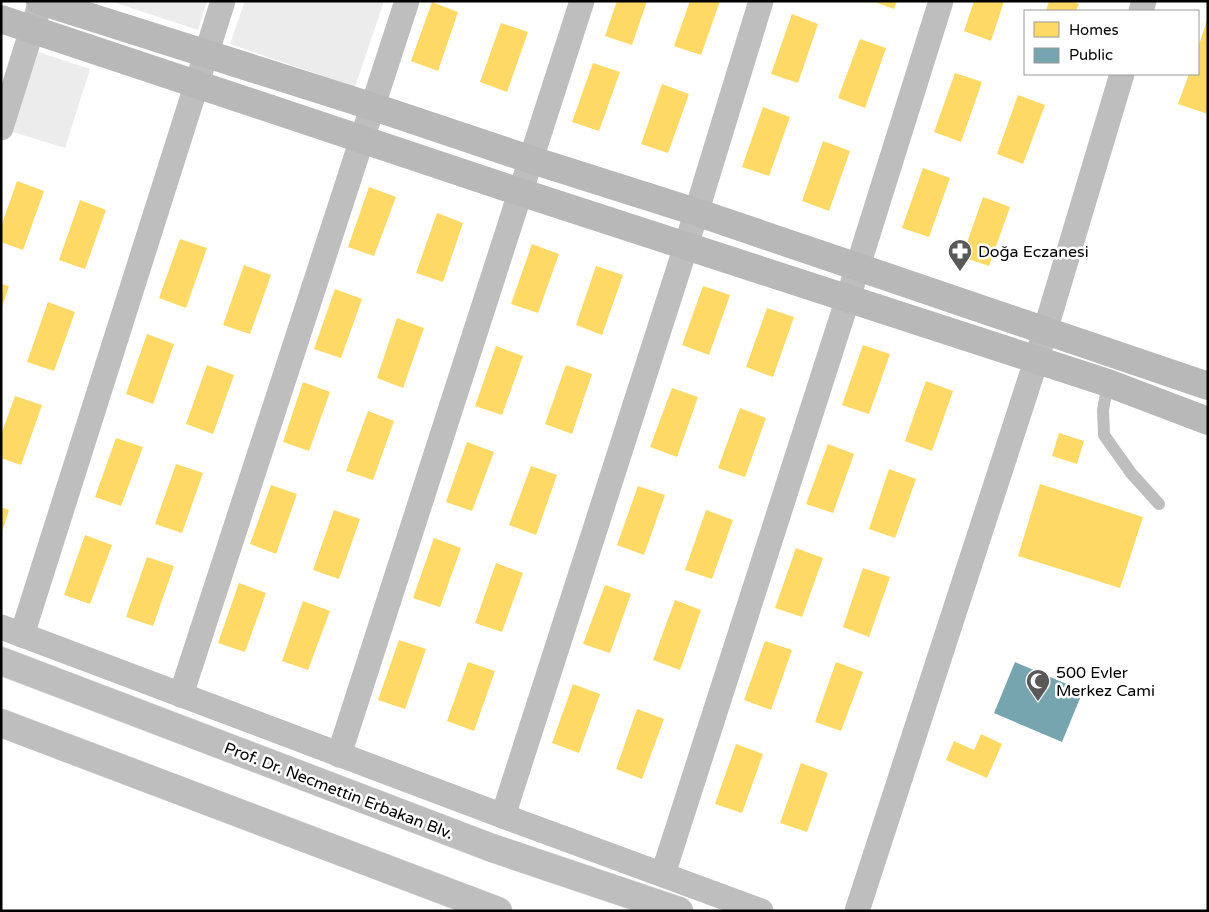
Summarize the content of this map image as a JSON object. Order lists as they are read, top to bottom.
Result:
{
  "streets": {
    "main road": ["Prof. Dr. Necmettin Erbakan Blv."]
  },
  "places": {
    "pharmacy": ["Doğa Eczanesi"],
    "mosque": ["500 Evler Merkez Cami"]
  },
  "legend": ["Homes", "Public"]
}
